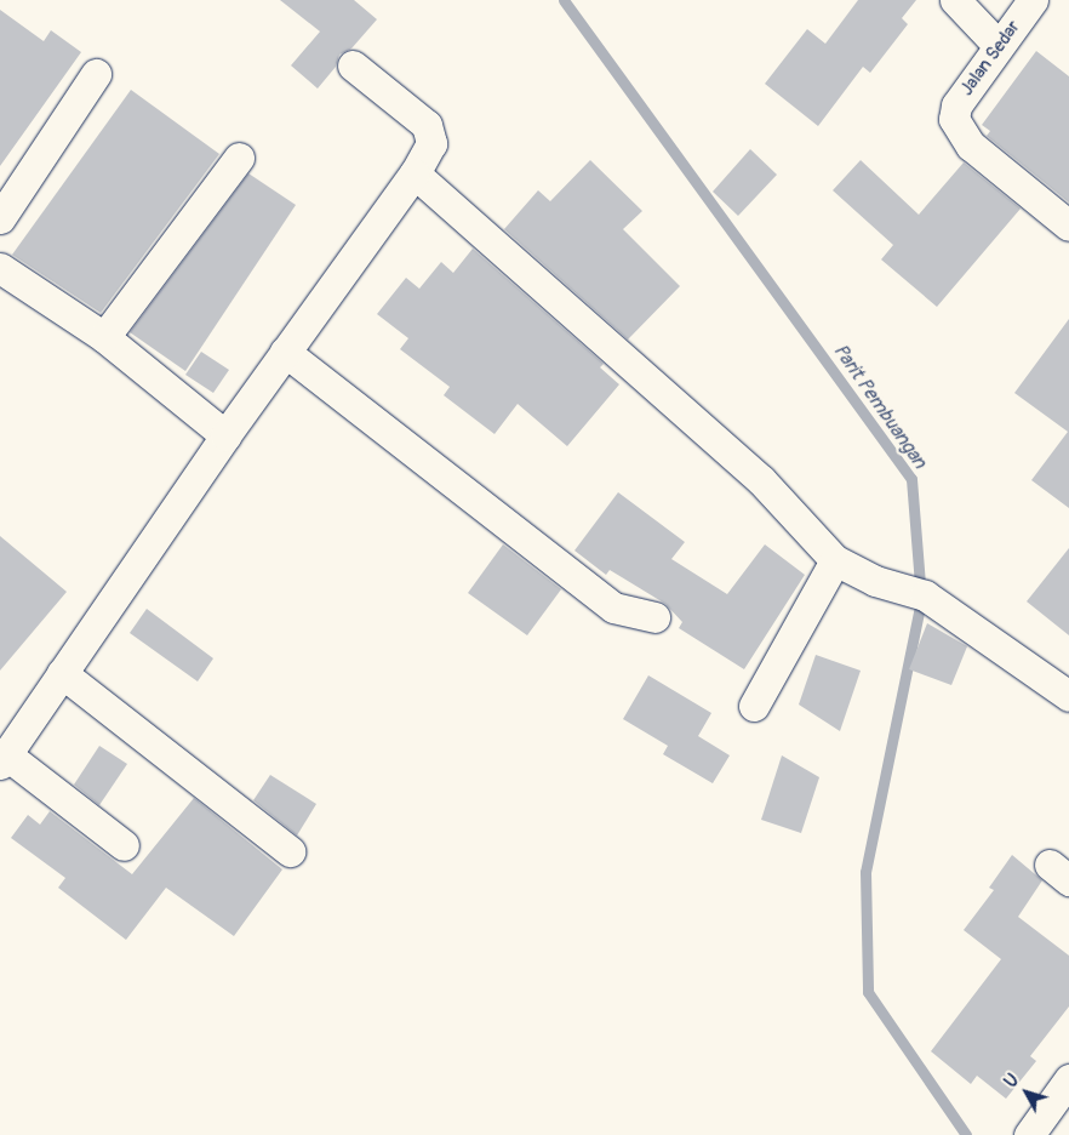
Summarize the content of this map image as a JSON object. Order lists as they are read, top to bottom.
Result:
{
  "streets": {
    "street": ["Jalan Sedar"]
  },
  "water": ["Parit Pembuangan"],
  "north": "top left"
}
